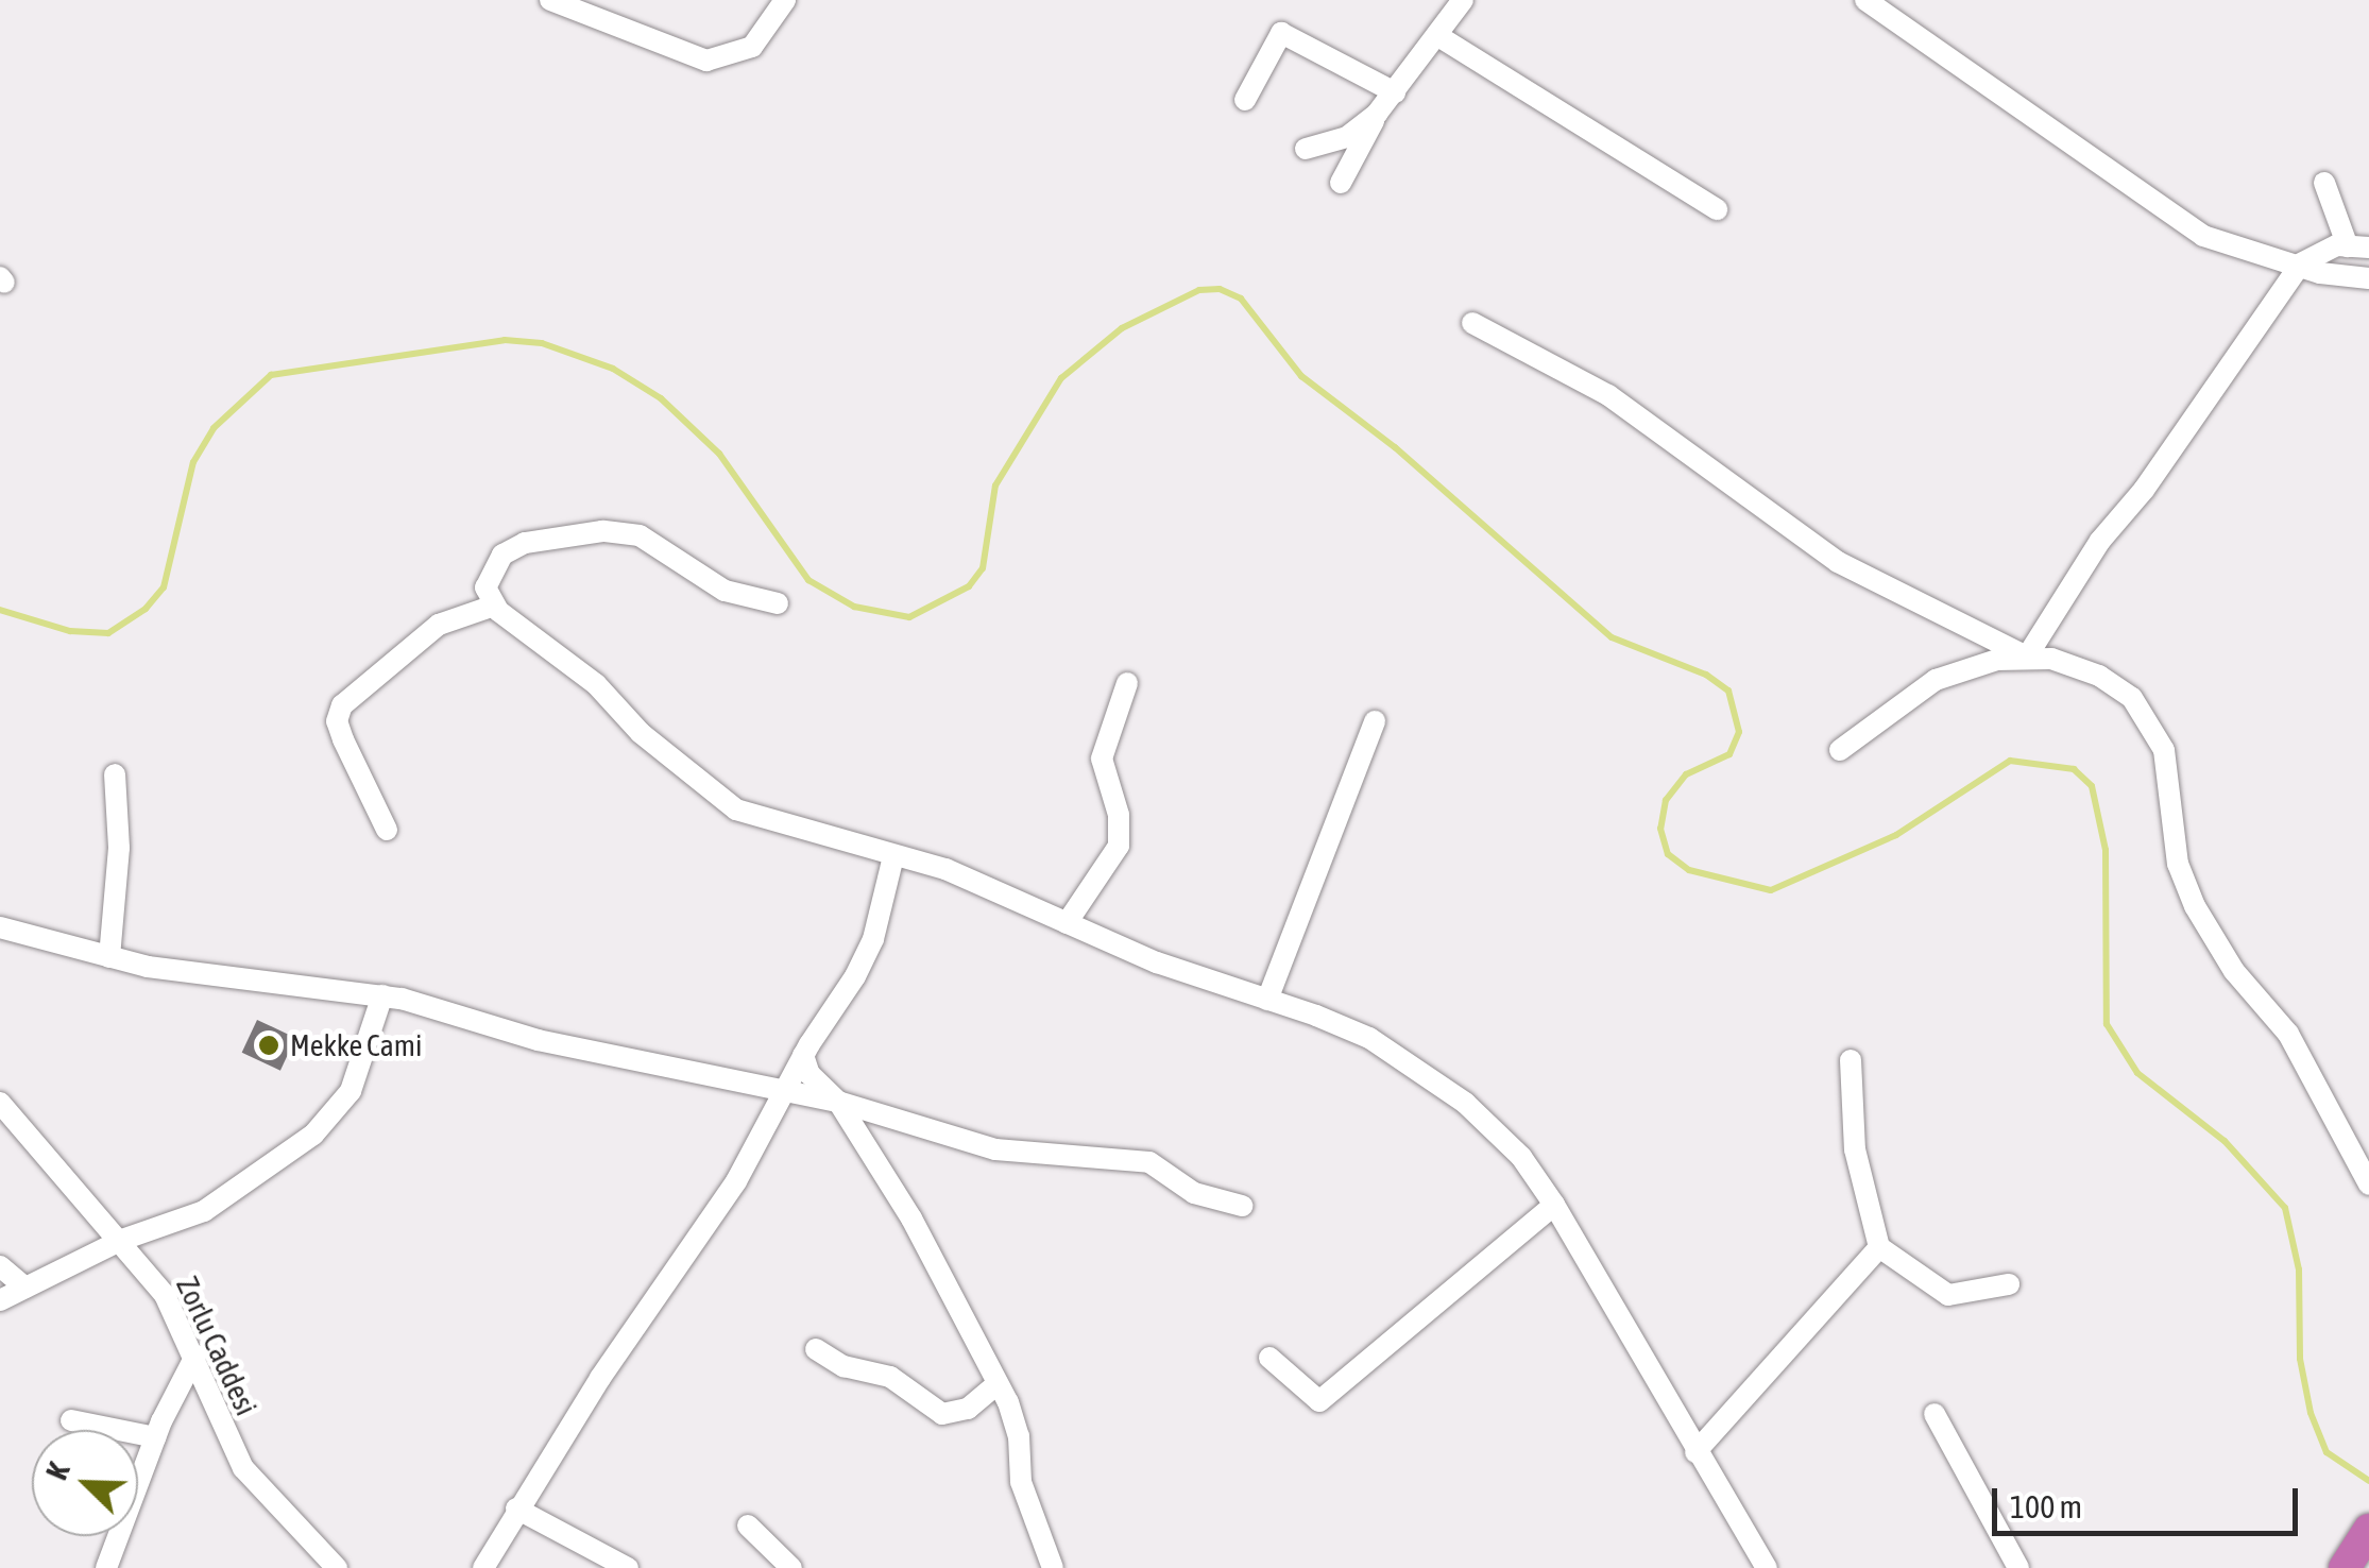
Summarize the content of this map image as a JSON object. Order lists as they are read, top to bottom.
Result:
{
  "streets": {
    "street": ["Zorlu Caddesi"]
  },
  "places": ["Mekke Cami"],
  "scale_bar": "100 m",
  "north": "top left"
}
